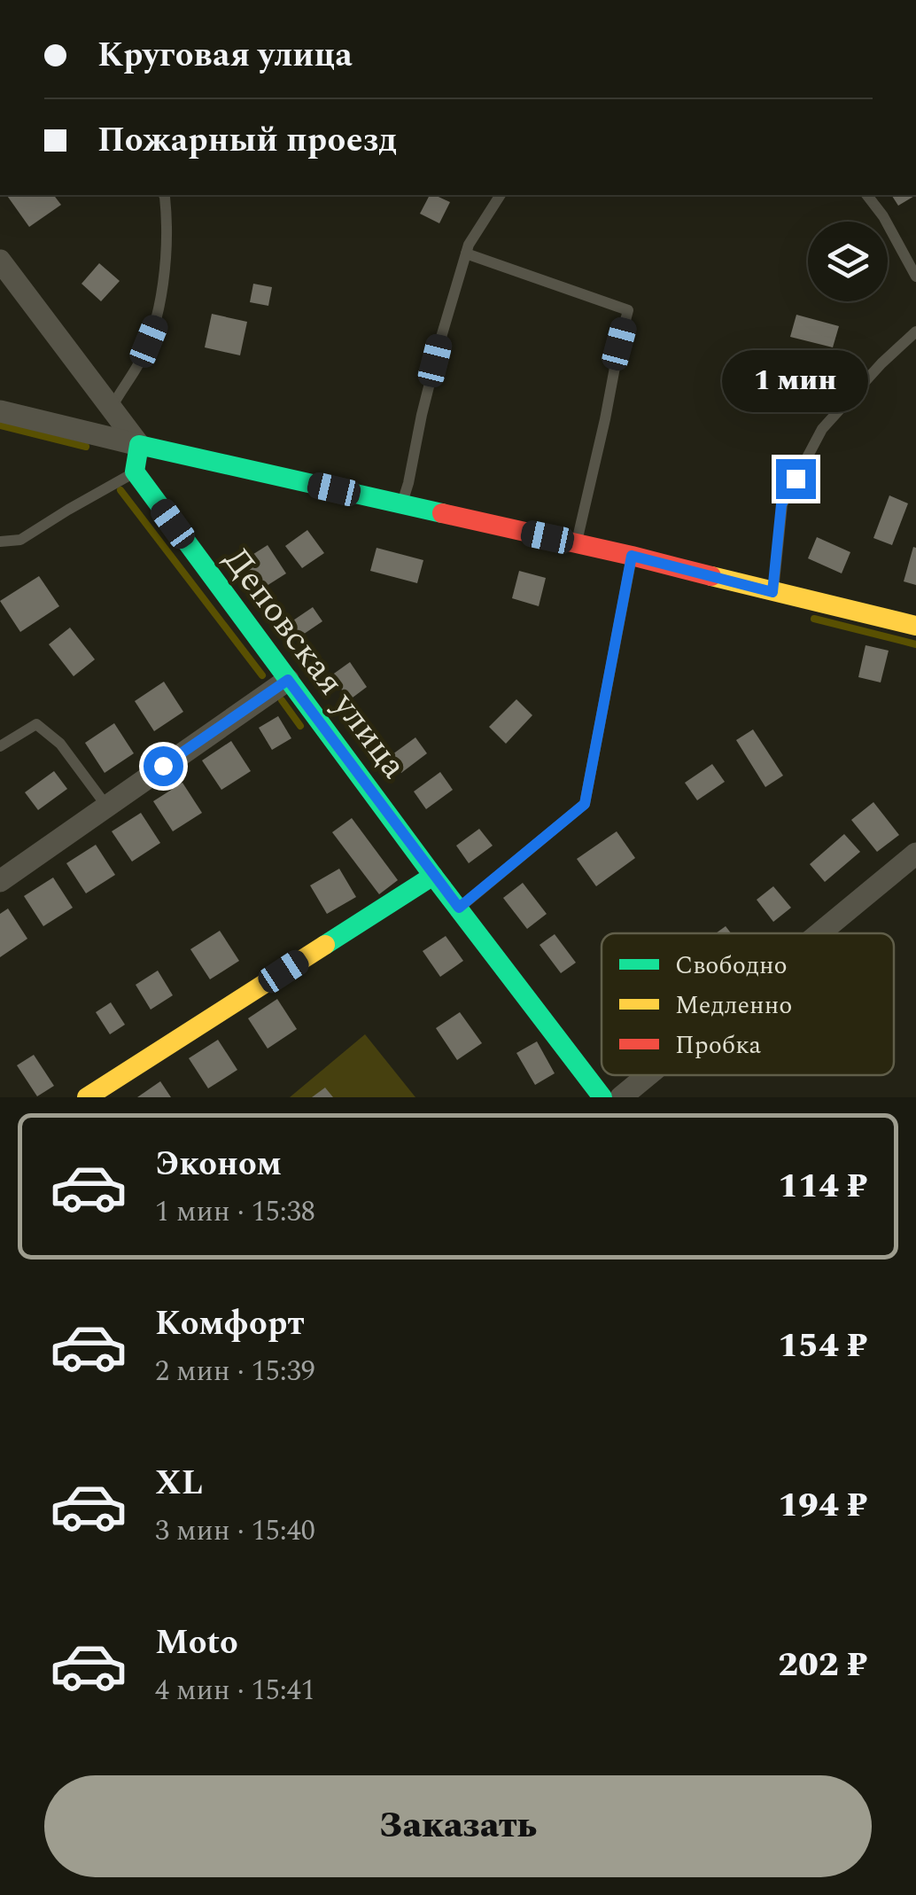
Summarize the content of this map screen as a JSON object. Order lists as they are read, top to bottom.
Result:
{
  "streets": {
    "street": ["Деповская улица"]
  },
  "legend": ["Свободно", "Медленно", "Пробка"],
  "page": {
    "banner": ["Круговая улица", "Пожарный проезд"],
    "bubble": "1 мин",
    "list": [
      {
        "name": "Эконом",
        "note": "1 мин · 15:38",
        "value": "114 ₽"
      },
      {
        "name": "Комфорт",
        "note": "2 мин · 15:39",
        "value": "154 ₽"
      },
      {
        "name": "XL",
        "note": "3 мин · 15:40",
        "value": "194 ₽"
      },
      {
        "name": "Moto",
        "note": "4 мин · 15:41",
        "value": "202 ₽"
      }
    ],
    "buttons": "Заказать"
  }
}
